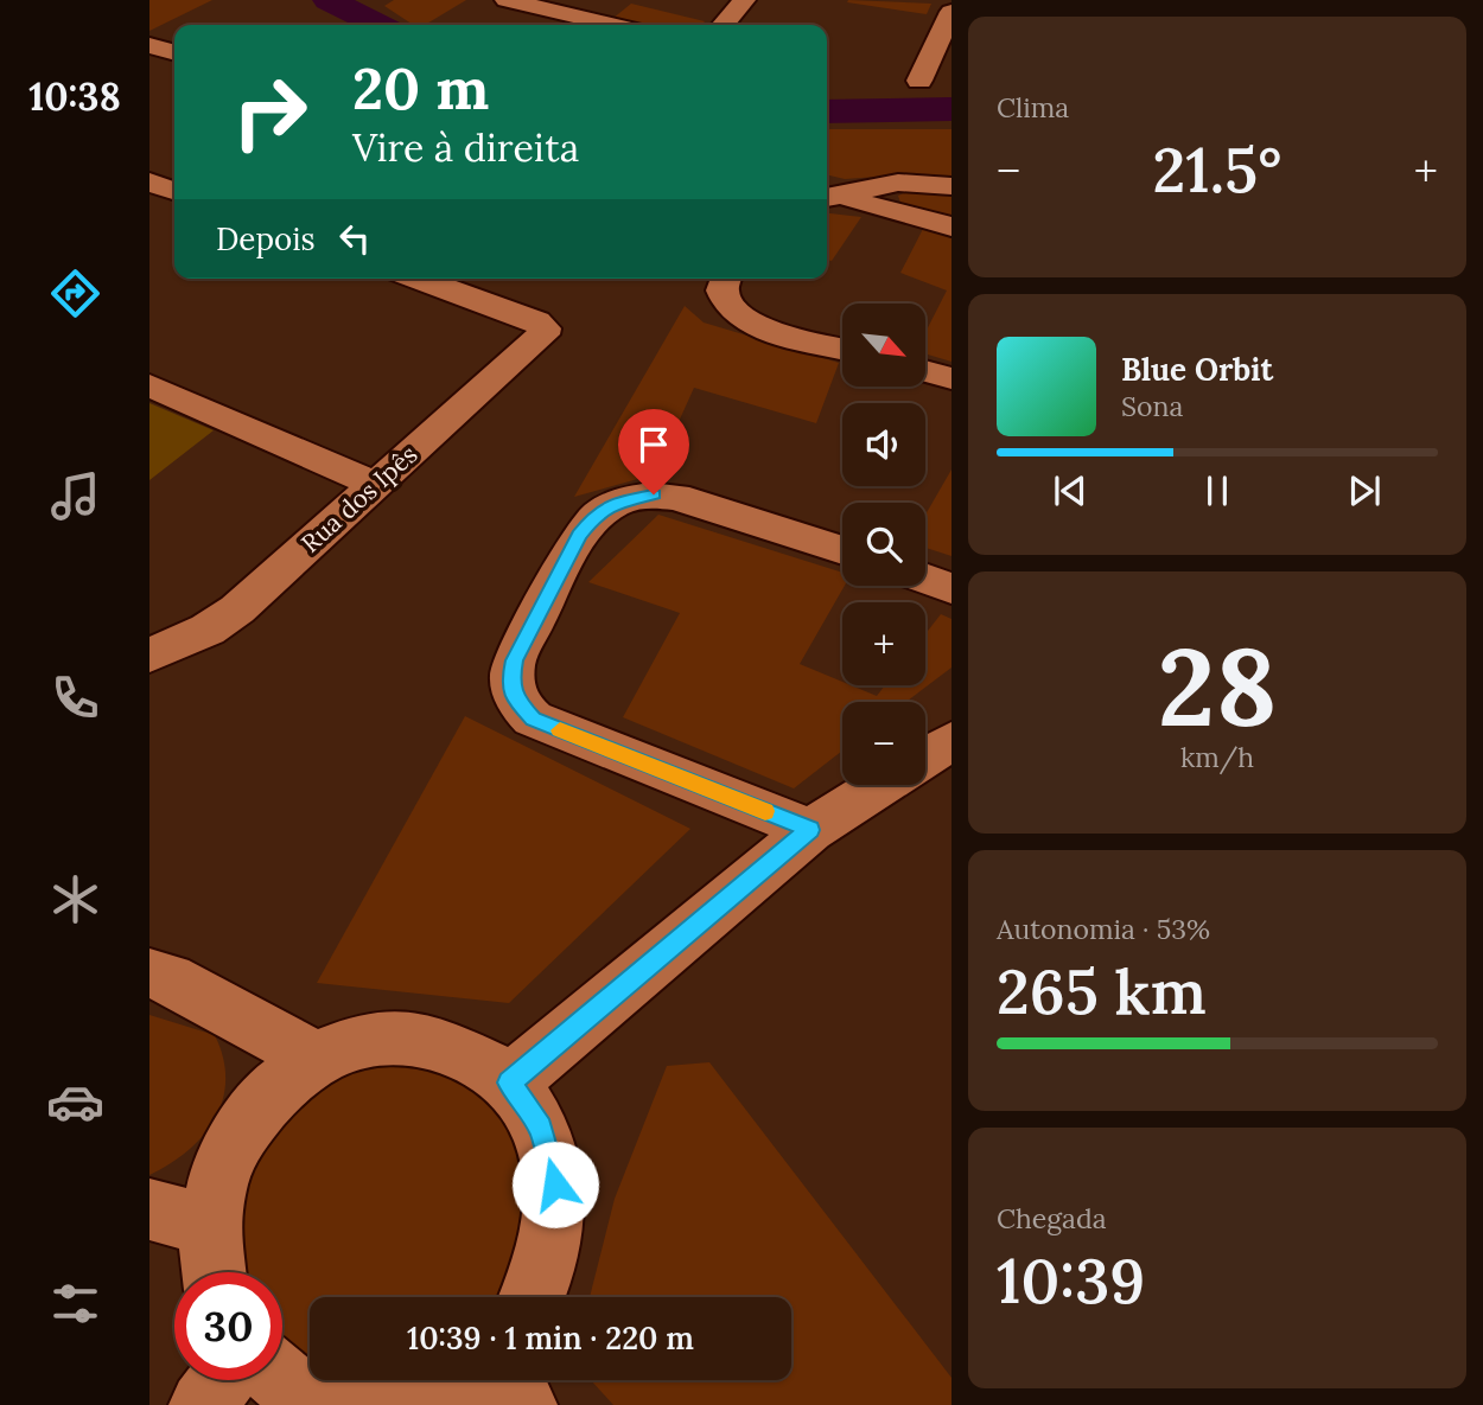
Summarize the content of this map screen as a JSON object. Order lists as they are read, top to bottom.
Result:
{
  "streets": {
    "street": ["Rua dos Ipês"]
  },
  "north": "bottom right",
  "page": {
    "tabs": "10:38",
    "tile": [
      "Clima",
      ["28", "km/h"],
      ["Autonomia · 53%", "265 km"],
      ["Chegada", "10:39"]
    ],
    "turn": ["20 m", "Vire à direita"],
    "heat": ["−", "21.5°", "+"],
    "then": "Depois",
    "map_buttons": ["+", "−"],
    "song": ["Blue Orbit", "Sona"],
    "limit": "30",
    "trip": "10:39 · 1 min · 220 m"
  }
}
